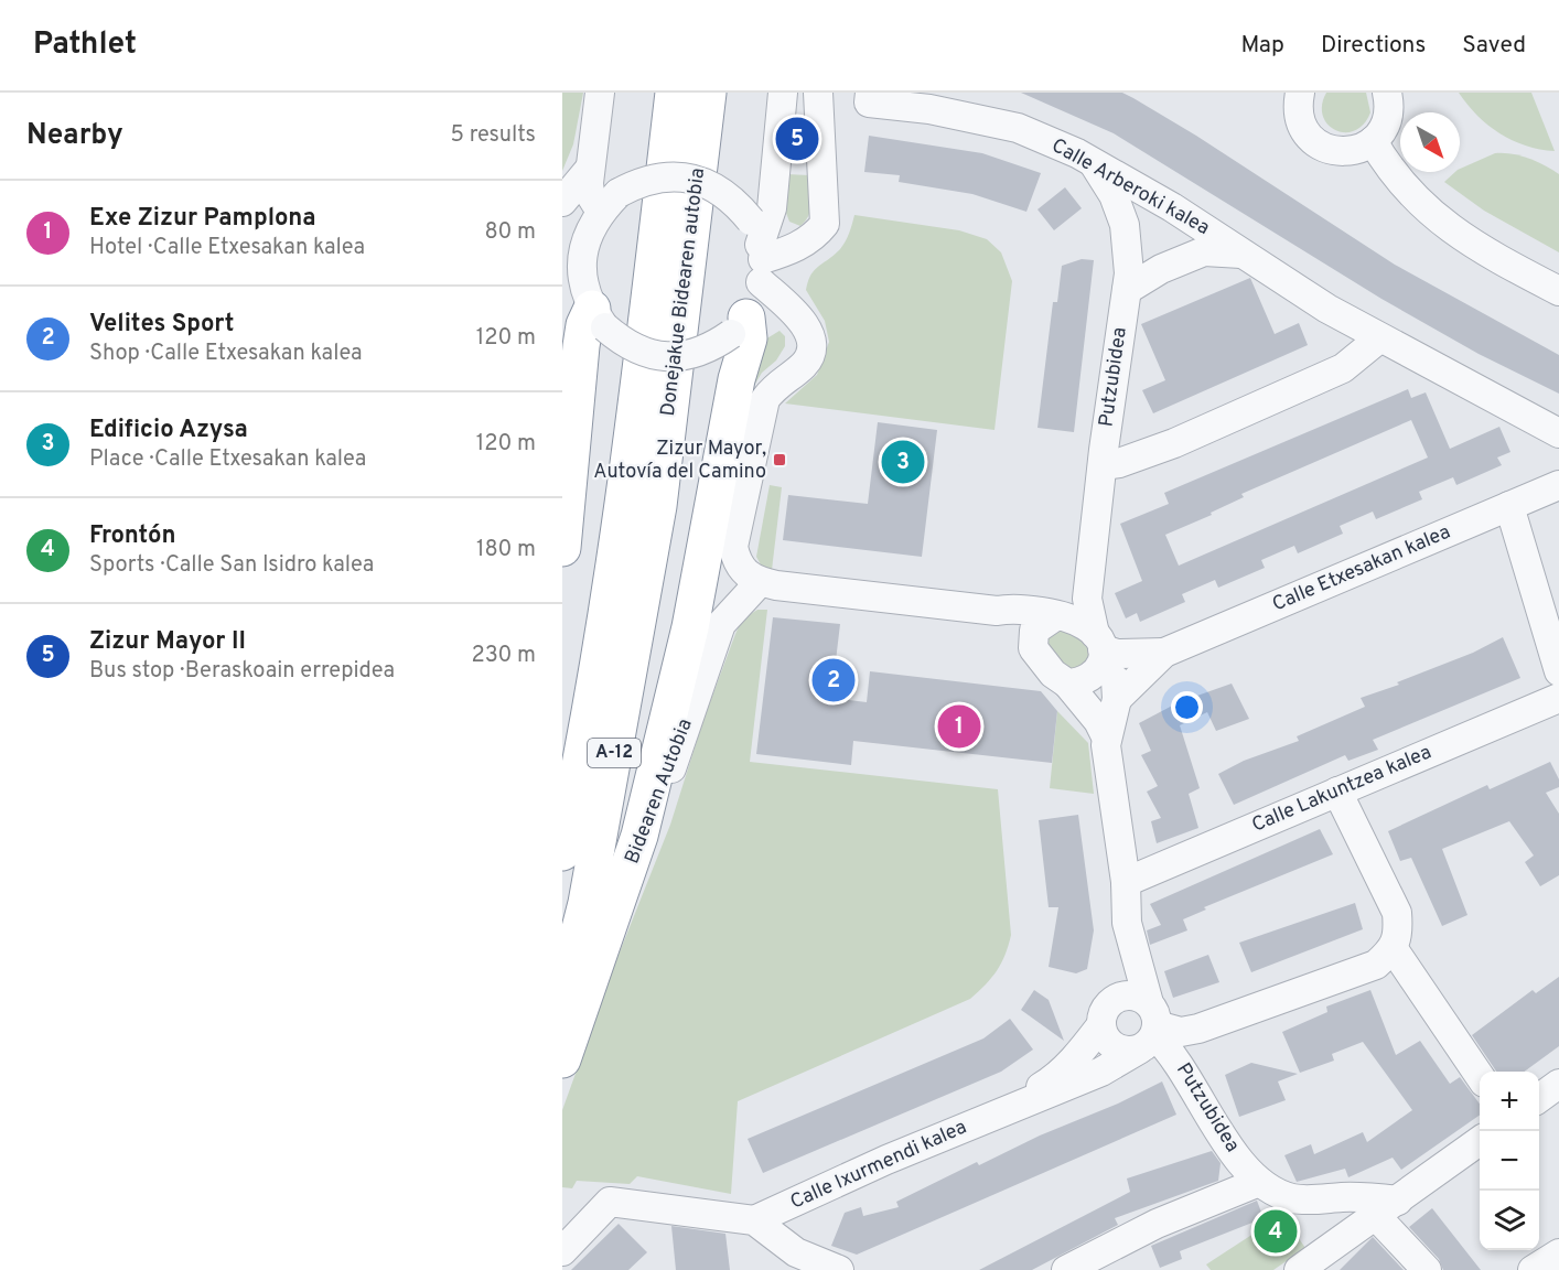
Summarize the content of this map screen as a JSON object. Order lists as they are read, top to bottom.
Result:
{
  "streets": {
    "highway": ["Donejakue Bidearen autobia", "A-12"],
    "street": [
      "Calle Arberoki kalea",
      "Putzubidea",
      "Calle Etxesakan kalea",
      "Calle Lakuntzea kalea",
      "Bidearen Autobia",
      "Calle Ixurmendi kalea"
    ]
  },
  "crossings": [
    ["Calle Arberoki kalea", "Putzubidea"],
    ["Putzubidea", "Calle Etxesakan kalea"],
    ["Putzubidea", "Calle Lakuntzea kalea"],
    ["Putzubidea", "Calle Ixurmendi kalea"]
  ],
  "places": {
    "transit": ["Zizur Mayor, Autovía del Camino"]
  },
  "north": "bottom right",
  "page": {
    "header": "Pathlet",
    "nav": ["Map", "Directions", "Saved"],
    "heading": ["Nearby", "5 results"],
    "pins": [
      "5",
      "3",
      "2",
      "1",
      "4"
    ],
    "list": [
      {
        "mark": "1",
        "name": "Exe Zizur Pamplona",
        "note": "Hotel · Calle Etxesakan kalea",
        "value": "80 m"
      },
      {
        "mark": "2",
        "name": "Velites Sport",
        "note": "Shop · Calle Etxesakan kalea",
        "value": "120 m"
      },
      {
        "mark": "3",
        "name": "Edificio Azysa",
        "note": "Place · Calle Etxesakan kalea",
        "value": "120 m"
      },
      {
        "mark": "4",
        "name": "Frontón",
        "note": "Sports · Calle San Isidro kalea",
        "value": "180 m"
      },
      {
        "mark": "5",
        "name": "Zizur Mayor II",
        "note": "Bus stop · Beraskoain errepidea",
        "value": "230 m"
      }
    ],
    "map_buttons": ["+", "−"]
  }
}
